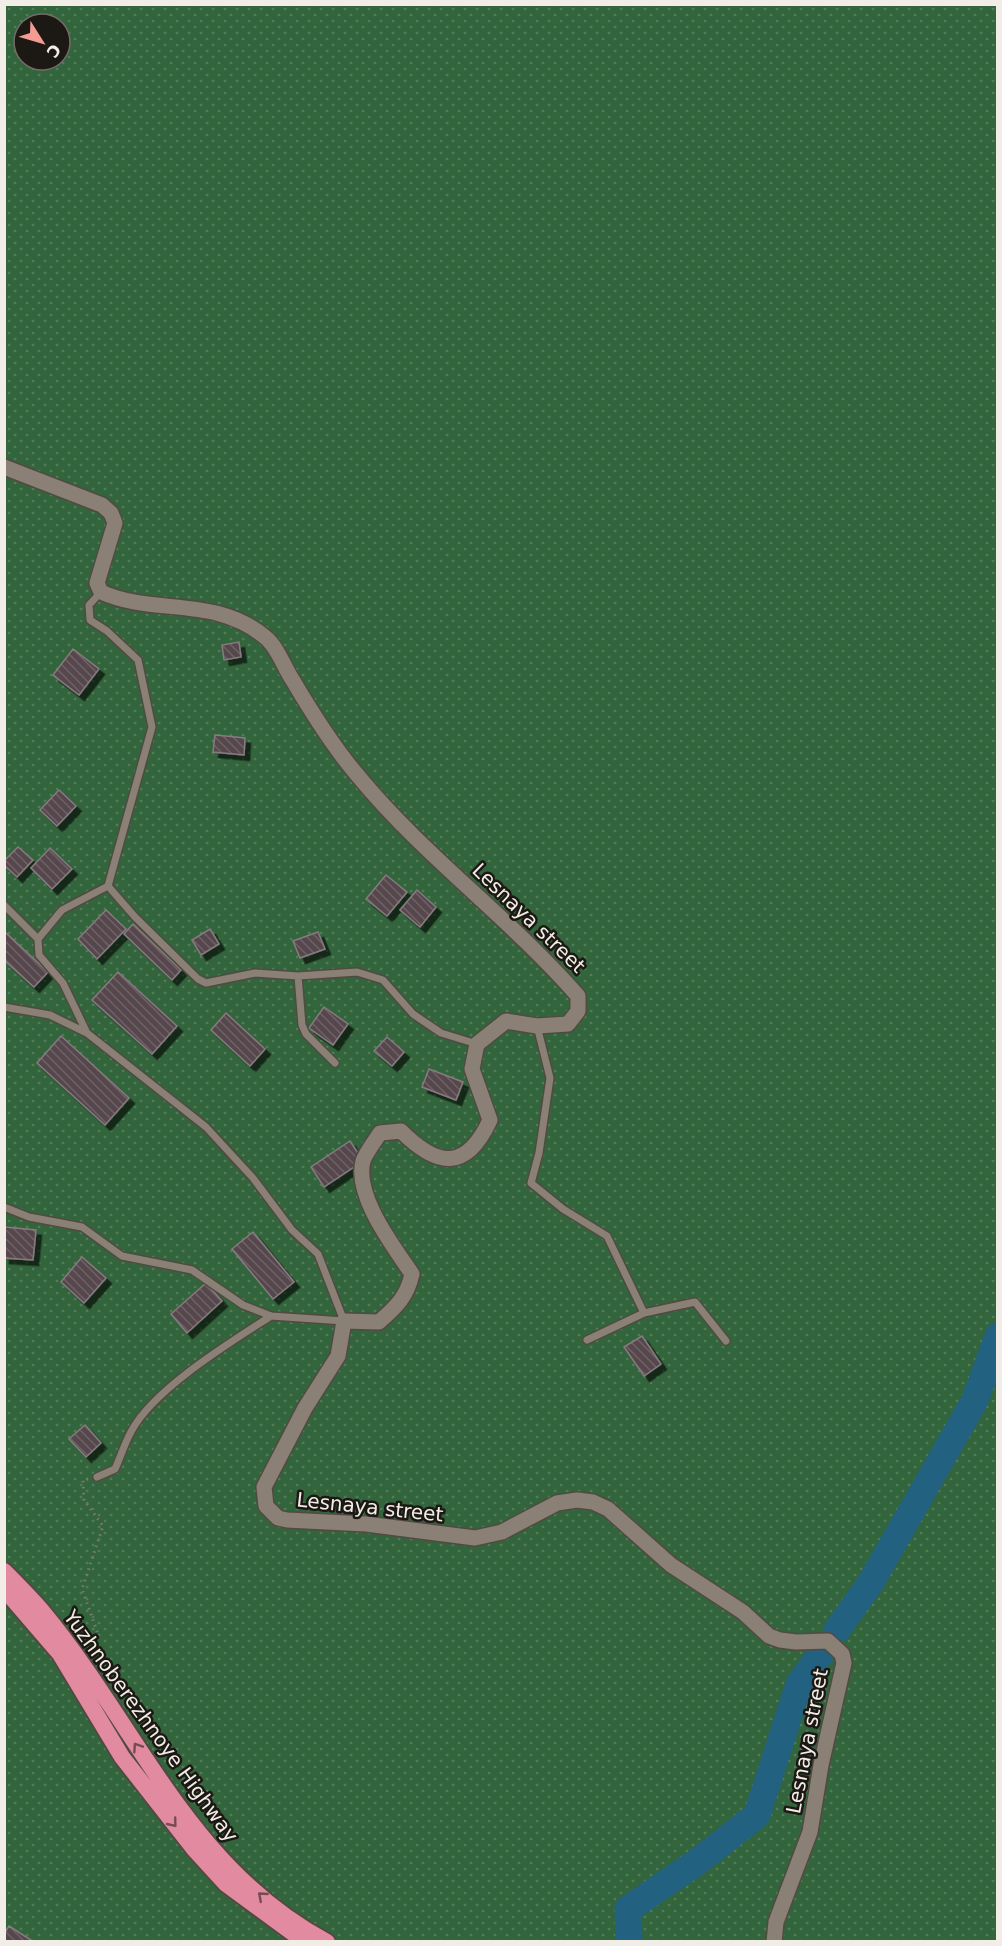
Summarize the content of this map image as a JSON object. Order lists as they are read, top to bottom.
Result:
{
  "streets": {
    "highway": ["Yuzhnoberezhnoye Highway"],
    "street": ["Lesnaya street"]
  },
  "north": "bottom right"
}
